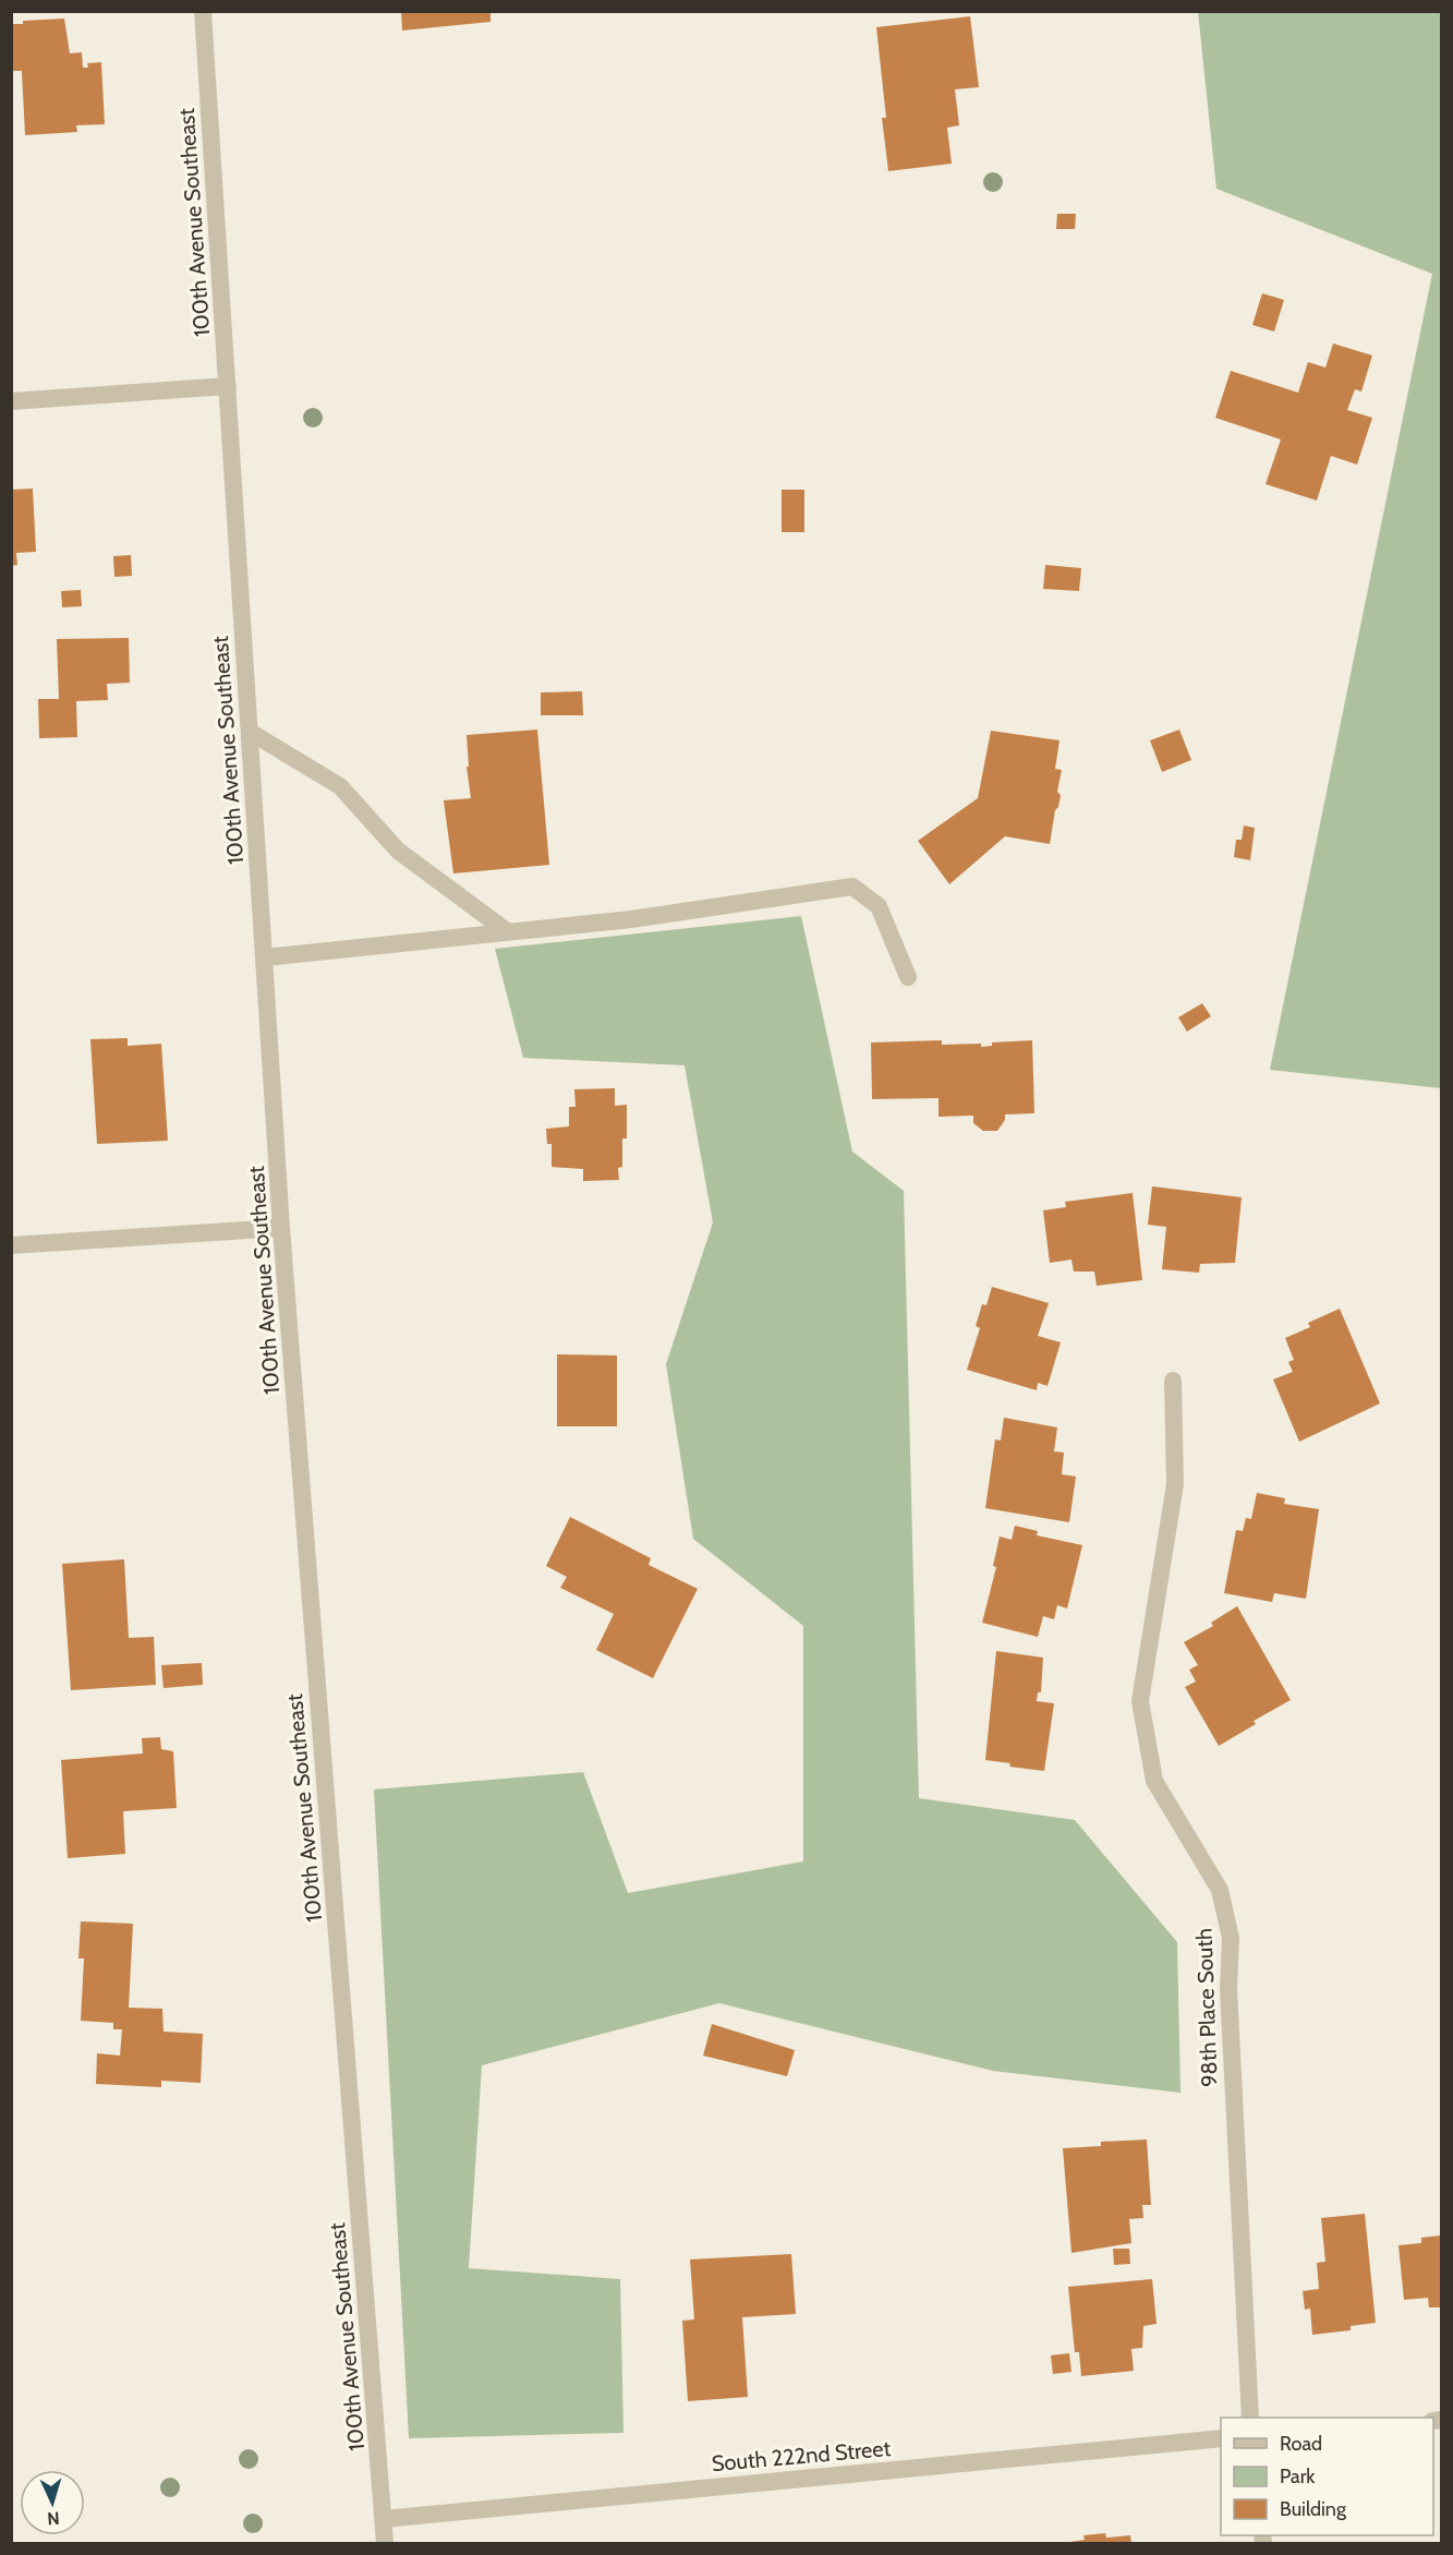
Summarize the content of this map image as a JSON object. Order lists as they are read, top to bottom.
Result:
{
  "streets": {
    "street": ["100th Avenue Southeast", "98th Place South", "South 222nd Street"]
  },
  "crossings": [
    ["100th Avenue Southeast", "South 222nd Street"]
  ],
  "legend": ["Road", "Park", "Building"],
  "north": "bottom"
}
